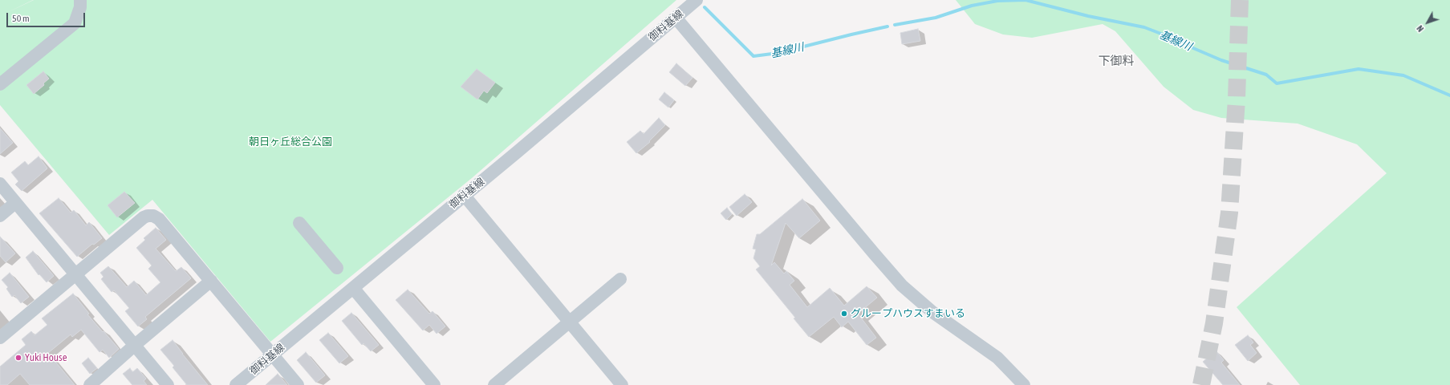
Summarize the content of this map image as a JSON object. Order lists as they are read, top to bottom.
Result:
{
  "streets": {
    "street": ["御料基線"]
  },
  "districts": ["下御料"],
  "water": ["基線川"],
  "parks": ["朝日ヶ丘総合公園"],
  "places": ["グループハウスすまいる", "Yuki House"],
  "scale_bar": "50 m",
  "north": "bottom left"
}
